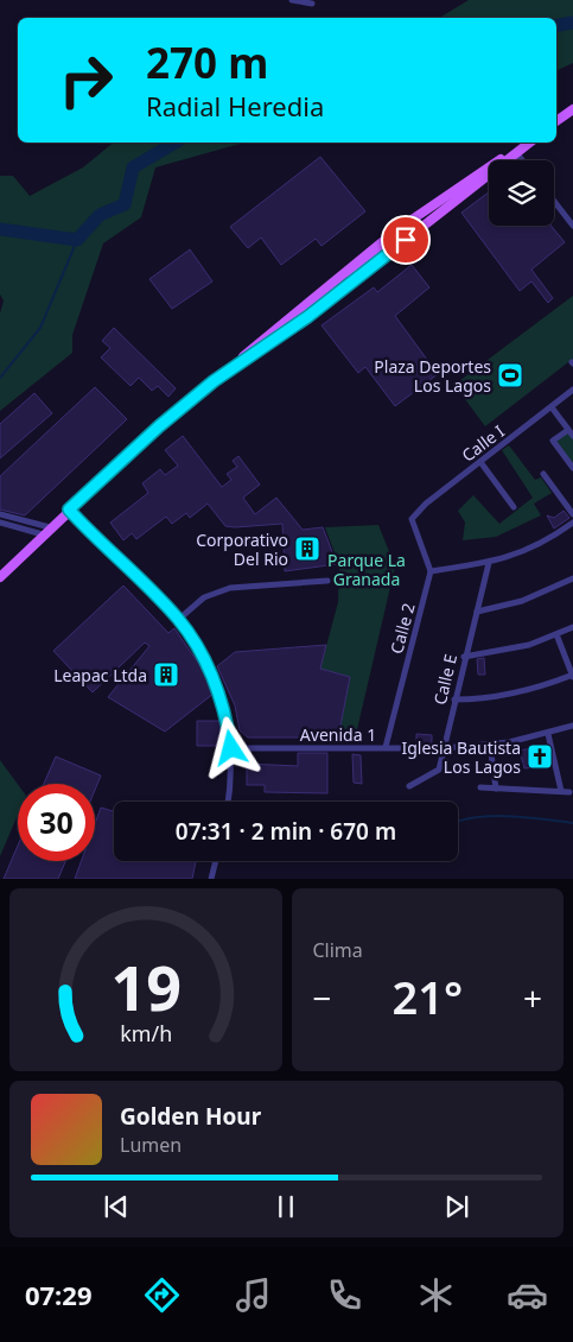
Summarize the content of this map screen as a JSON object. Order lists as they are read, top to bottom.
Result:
{
  "streets": {
    "street": [
      "Calle I",
      "Calle 2",
      "Calle E",
      "Avenida 1"
    ]
  },
  "crossings": [
    ["Calle I", "Calle 2"],
    ["Calle 2", "Avenida 1"],
    ["Calle E", "Avenida 1"]
  ],
  "parks": ["Parque La Granada"],
  "places": {
    "sports": ["Plaza Deportes Los Lagos"],
    "building": ["Corporativo Del Rio", "Leapac Ltda"],
    "church": ["Iglesia Bautista Los Lagos"]
  },
  "page": {
    "turn": ["270 m", "Radial Heredia"],
    "limit": "30",
    "trip": "07:31 · 2 min · 670 m",
    "tile": "Clima",
    "heat": ["−", "21°", "+"],
    "song": ["Golden Hour", "Lumen"],
    "tabs": "07:29",
    "gauge": ["19", "km/h"]
  }
}
